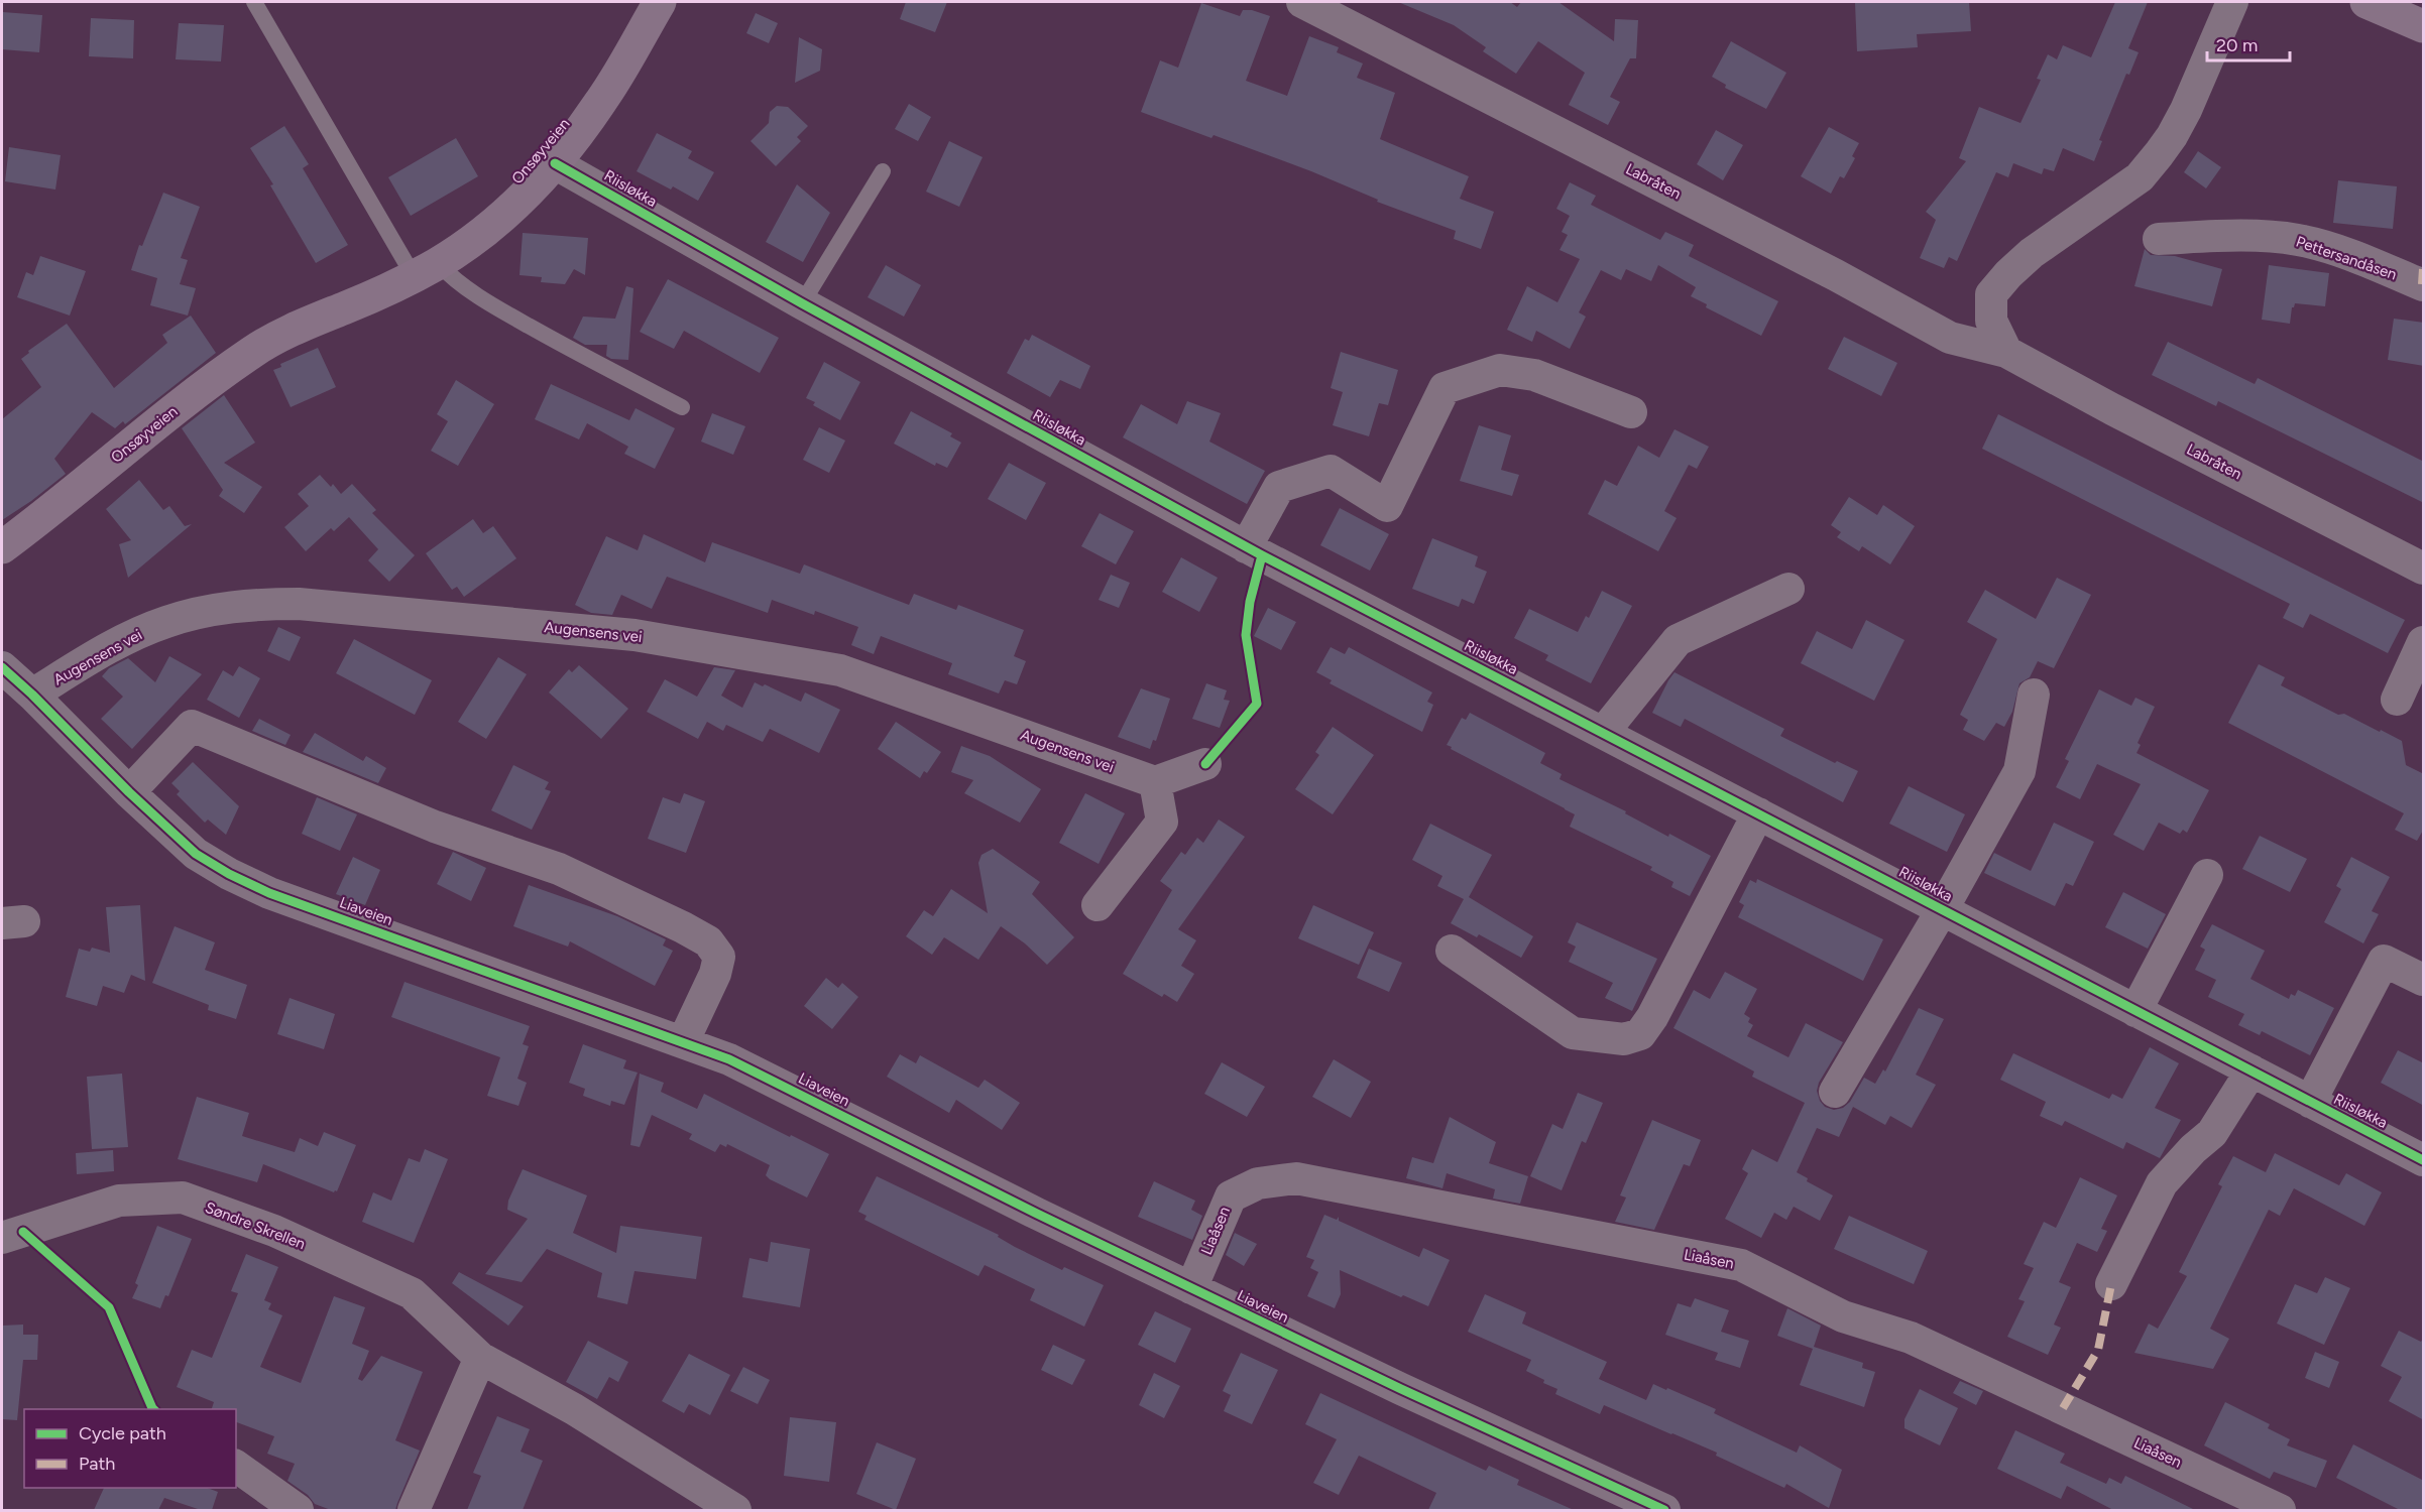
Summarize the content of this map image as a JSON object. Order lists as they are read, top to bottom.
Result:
{
  "streets": {
    "street": [
      "Onsøyveien",
      "Labråten",
      "Riisløkka",
      "Pettersandåsen",
      "Augensens vei",
      "Liaveien",
      "Søndre Skrellen",
      "Liaåsen"
    ]
  },
  "crossings": [
    ["Onsøyveien", "Riisløkka"],
    ["Augensens vei", "Liaveien"],
    ["Liaveien", "Liaåsen"]
  ],
  "legend": ["Cycle path", "Path"],
  "scale_bar": "20 m"
}
